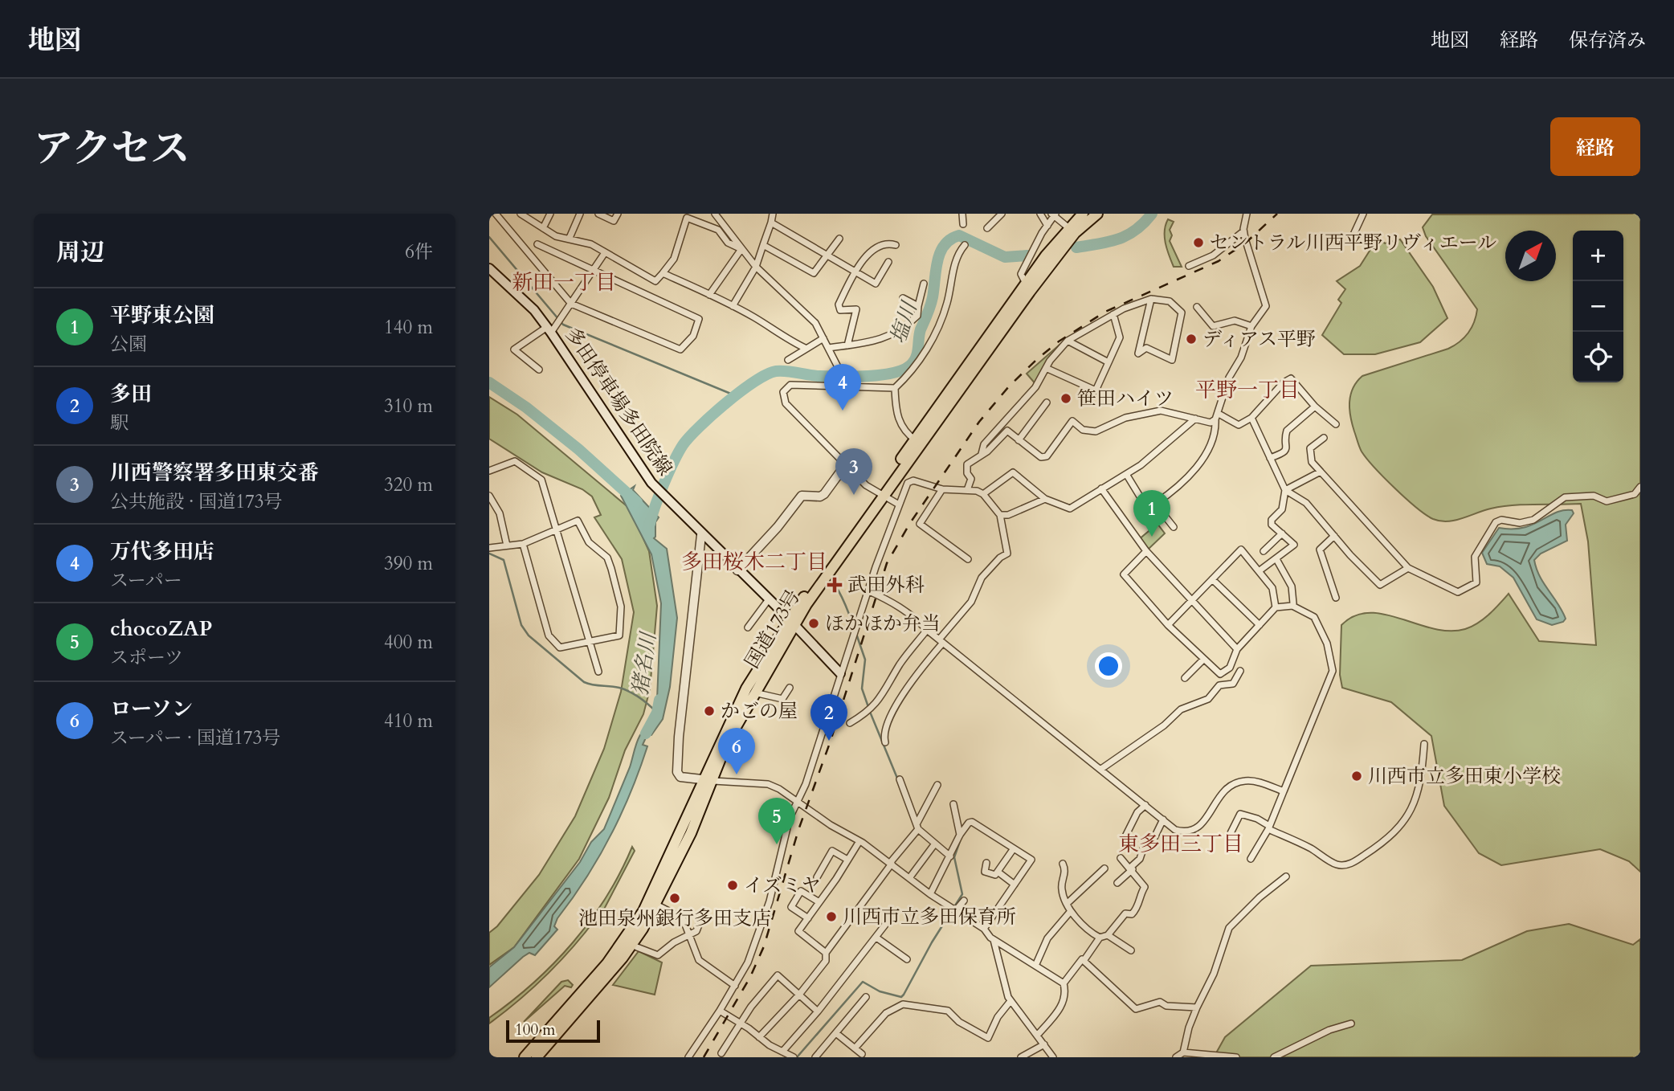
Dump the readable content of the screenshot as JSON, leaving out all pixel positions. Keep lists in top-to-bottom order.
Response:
{
  "streets": {
    "highway": ["国道173号"],
    "main road": ["多田停車場多田院線"]
  },
  "crossings": [
    ["多田停車場多田院線", "国道173号"]
  ],
  "districts": [
    "新田一丁目",
    "平野一丁目",
    "多田桜木二丁目",
    "東多田三丁目"
  ],
  "water": ["塩川", "猪名川"],
  "places": {
    "other": [
      "セントラル川西平野リヴィエール",
      "ディアス平野",
      "笹田ハイツ",
      "ほかほか弁当",
      "かごの屋",
      "川西市立多田東小学校",
      "イズミヤ",
      "池田泉州銀行多田支店",
      "川西市立多田保育所"
    ],
    "health": ["武田外科"]
  },
  "scale_bar": "100 m",
  "north": "top right",
  "page": {
    "header": "地図",
    "nav": ["地図", "経路", "保存済み"],
    "title": "アクセス",
    "buttons": "経路",
    "heading": ["周辺", "6件"],
    "map_buttons": ["+", "−"],
    "list": [
      {
        "mark": "1",
        "name": "平野東公園",
        "note": "公園",
        "value": "140 m"
      },
      {
        "mark": "2",
        "name": "多田",
        "note": "駅",
        "value": "310 m"
      },
      {
        "mark": "3",
        "name": "川西警察署多田東交番",
        "note": "公共施設 · 国道173号",
        "value": "320 m"
      },
      {
        "mark": "4",
        "name": "万代多田店",
        "note": "スーパー",
        "value": "390 m"
      },
      {
        "mark": "5",
        "name": "chocoZAP",
        "note": "スポーツ",
        "value": "400 m"
      },
      {
        "mark": "6",
        "name": "ローソン",
        "note": "スーパー · 国道173号",
        "value": "410 m"
      }
    ],
    "pins": [
      "4",
      "3",
      "1",
      "2",
      "6",
      "5"
    ],
    "scale": "100 m"
  }
}
